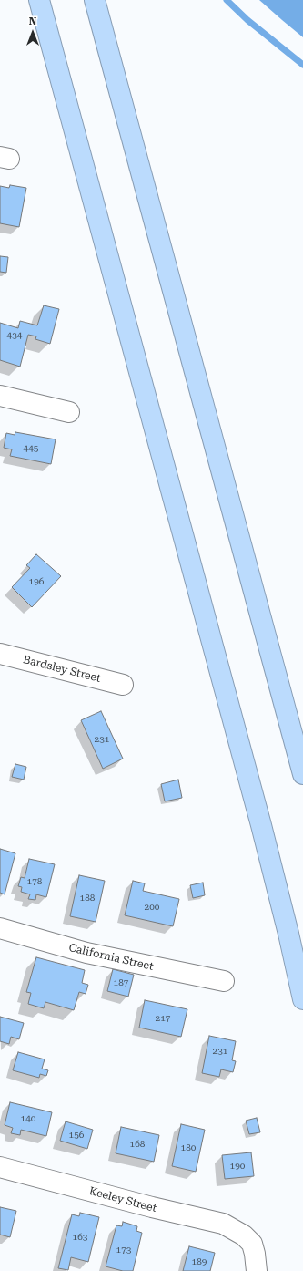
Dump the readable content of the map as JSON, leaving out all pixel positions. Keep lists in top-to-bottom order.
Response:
{
  "streets": {
    "street": ["Bardsley Street", "California Street", "Keeley Street"]
  },
  "house_numbers": [
    "434",
    "445",
    "196",
    "231",
    "178",
    "188",
    "200",
    "187",
    "217",
    "231",
    "140",
    "156",
    "168",
    "180",
    "190",
    "163",
    "173",
    "189"
  ],
  "north": "top"
}
